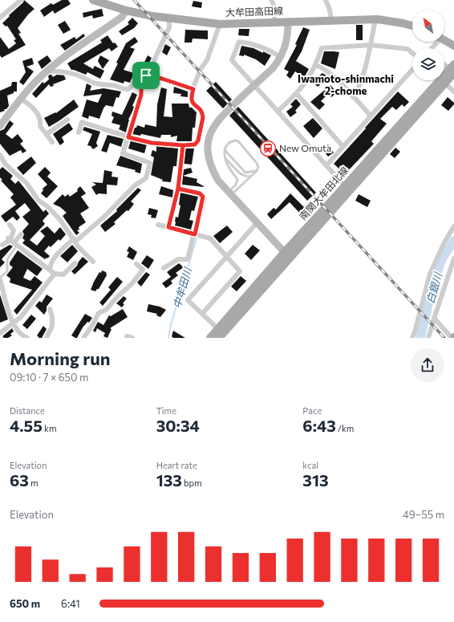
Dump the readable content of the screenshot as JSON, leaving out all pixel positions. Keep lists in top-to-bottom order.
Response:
{
  "streets": {
    "main road": ["大牟田高田線", "南関大牟田北線"]
  },
  "districts": ["Iwamoto-shinmachi 2-chome"],
  "water": ["中牟田川", "白銀川"],
  "places": {
    "station": ["New Omuta"]
  },
  "north": "top left",
  "page": {
    "heading": ["Morning run", "09:10 · 7 × 650 m"],
    "stats": [
      ["Distance", "4.55 km"],
      ["Time", "30:34"],
      ["Pace", "6:43 /km"],
      ["Elevation", "63 m"],
      ["Heart rate", "133 bpm"],
      ["kcal", "313"]
    ],
    "chart": ["Elevation", "49–55 m"],
    "list": [
      {
        "name": "650 m",
        "note": "6:41"
      }
    ]
  }
}
